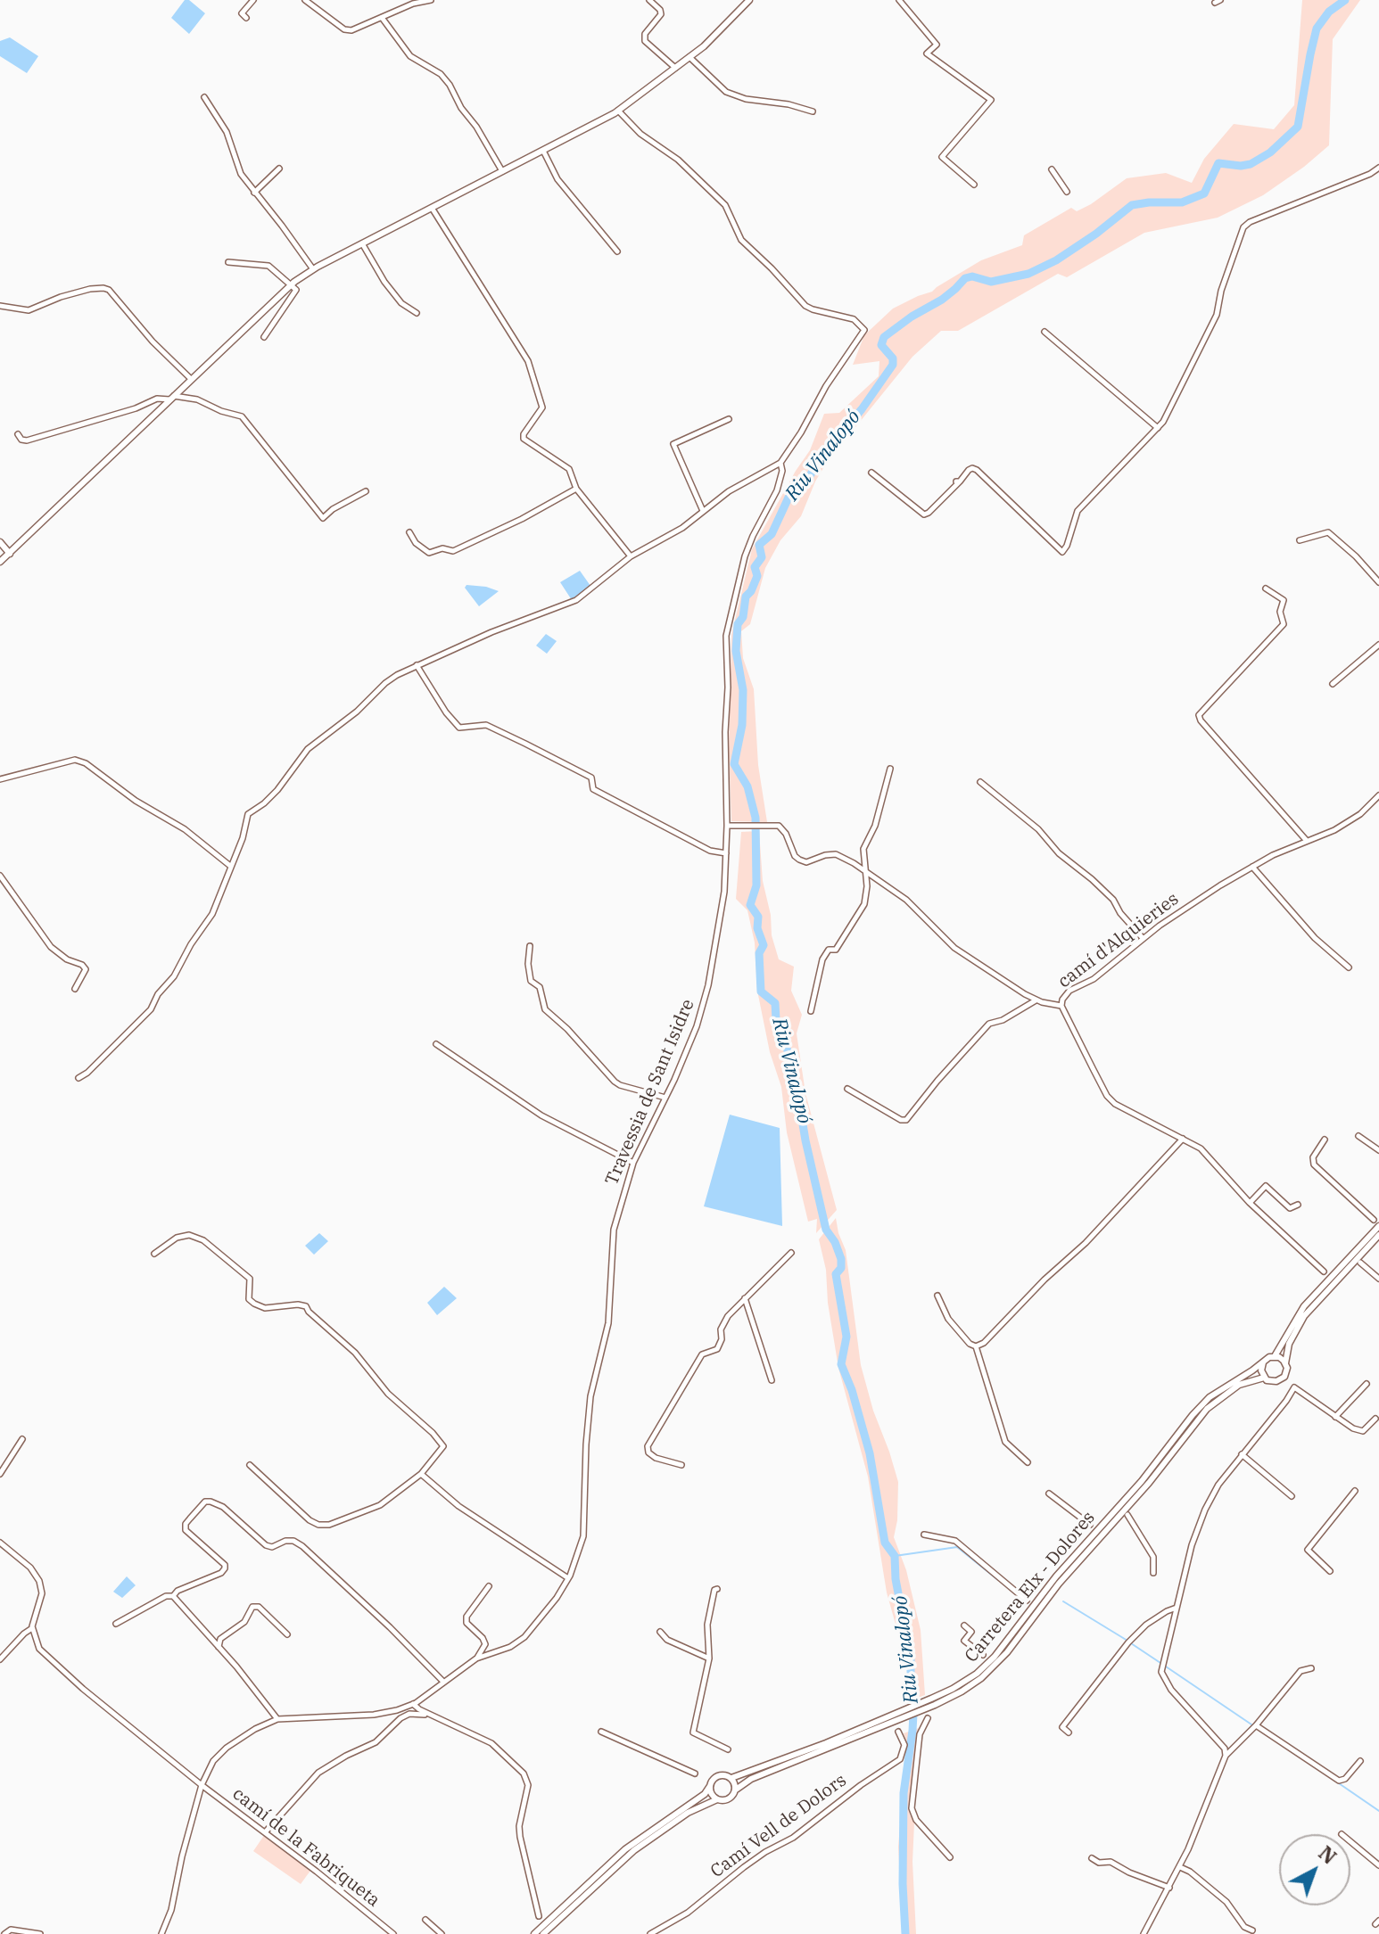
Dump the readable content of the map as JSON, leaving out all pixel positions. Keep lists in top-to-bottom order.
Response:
{
  "streets": {
    "main road": ["Carretera Elx - Dolores"],
    "street": [
      "camí d'Alquieries",
      "Travessia de Sant Isidre",
      "Camí Vell de Dolors",
      "camí de la Fabriqueta"
    ]
  },
  "crossings": [
    ["Travessia de Sant Isidre", "camí de la Fabriqueta"]
  ],
  "water": ["Riu Vinalopó"],
  "north": "top right"
}
